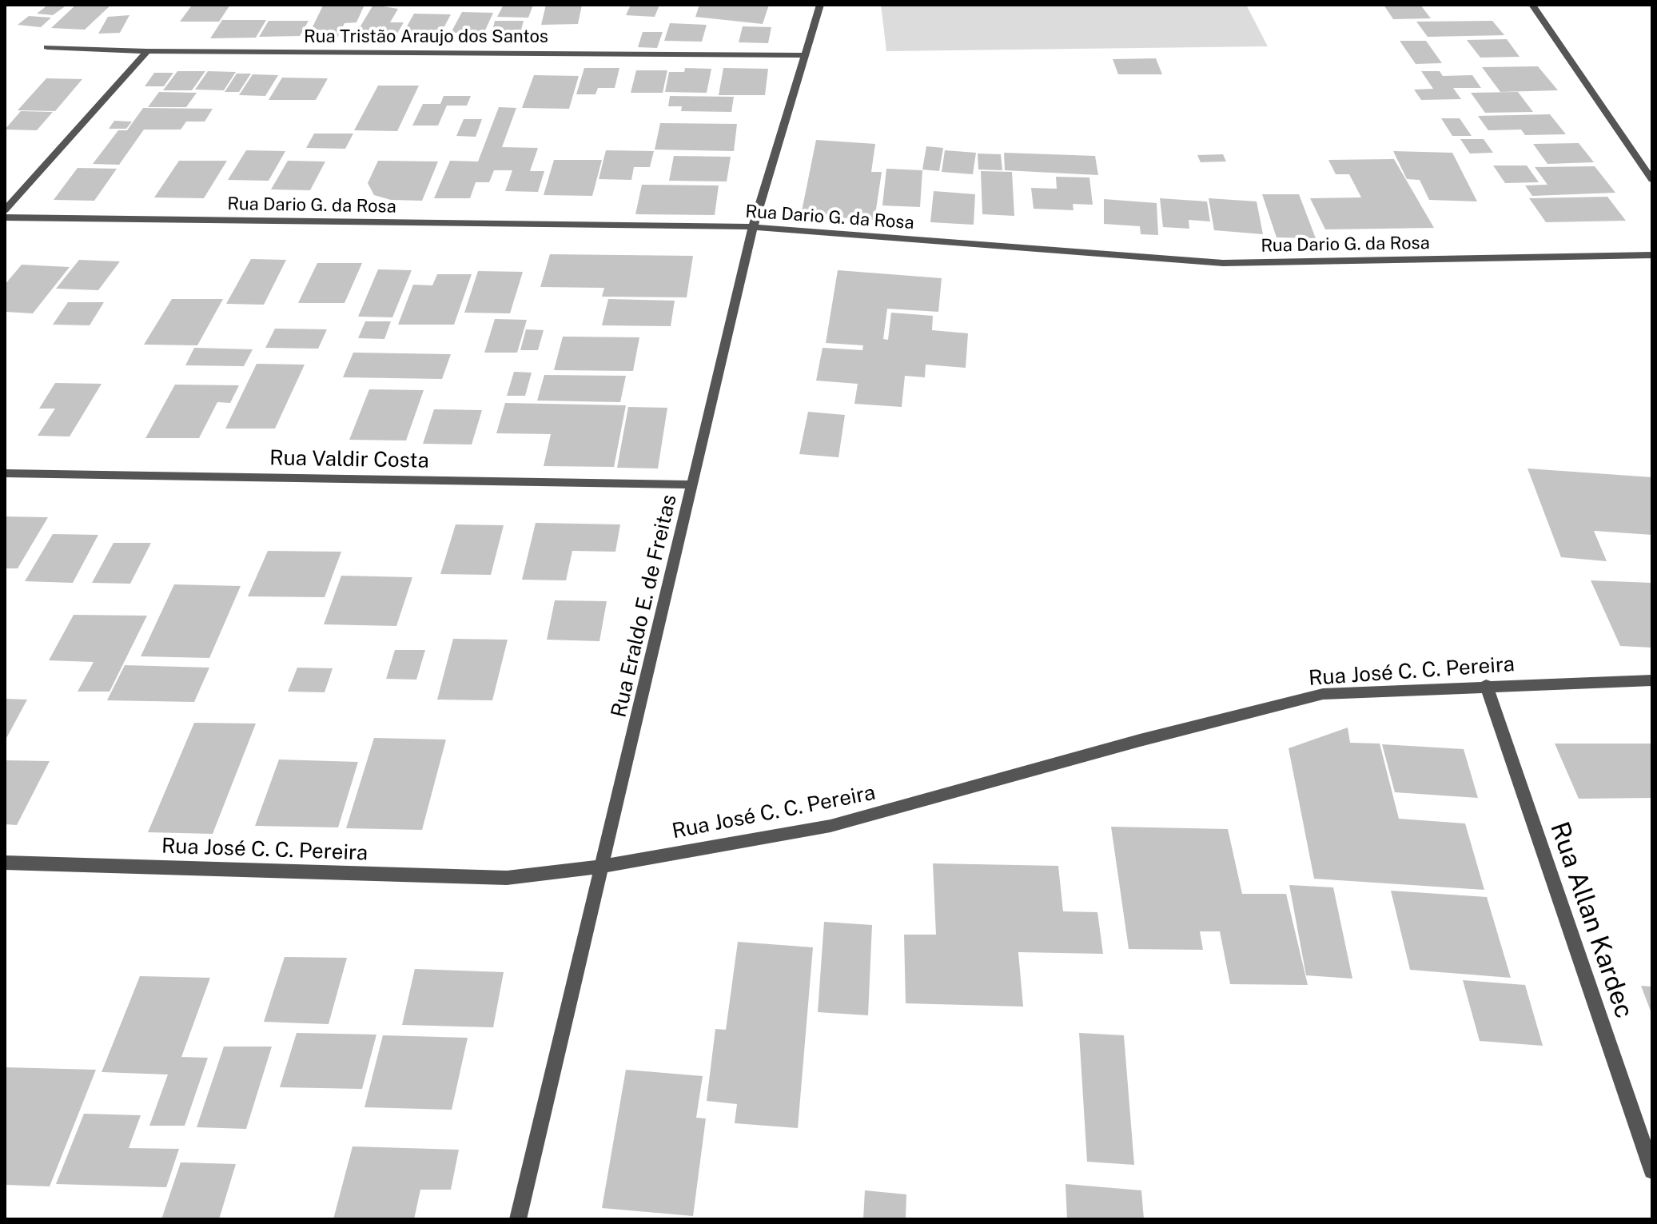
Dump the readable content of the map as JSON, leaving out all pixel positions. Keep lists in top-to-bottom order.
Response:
{
  "streets": {
    "street": [
      "Rua Tristão Araujo dos Santos",
      "Rua Dario G. da Rosa",
      "Rua Valdir Costa",
      "Rua Eraldo E. de Freitas",
      "Rua José C. C. Pereira",
      "Rua Allan Kardec"
    ]
  },
  "crossings": [
    ["Rua Tristão Araujo dos Santos", "Rua Eraldo E. de Freitas"],
    ["Rua Dario G. da Rosa", "Rua Eraldo E. de Freitas"],
    ["Rua Valdir Costa", "Rua Eraldo E. de Freitas"],
    ["Rua Eraldo E. de Freitas", "Rua José C. C. Pereira"],
    ["Rua José C. C. Pereira", "Rua Allan Kardec"]
  ]
}
